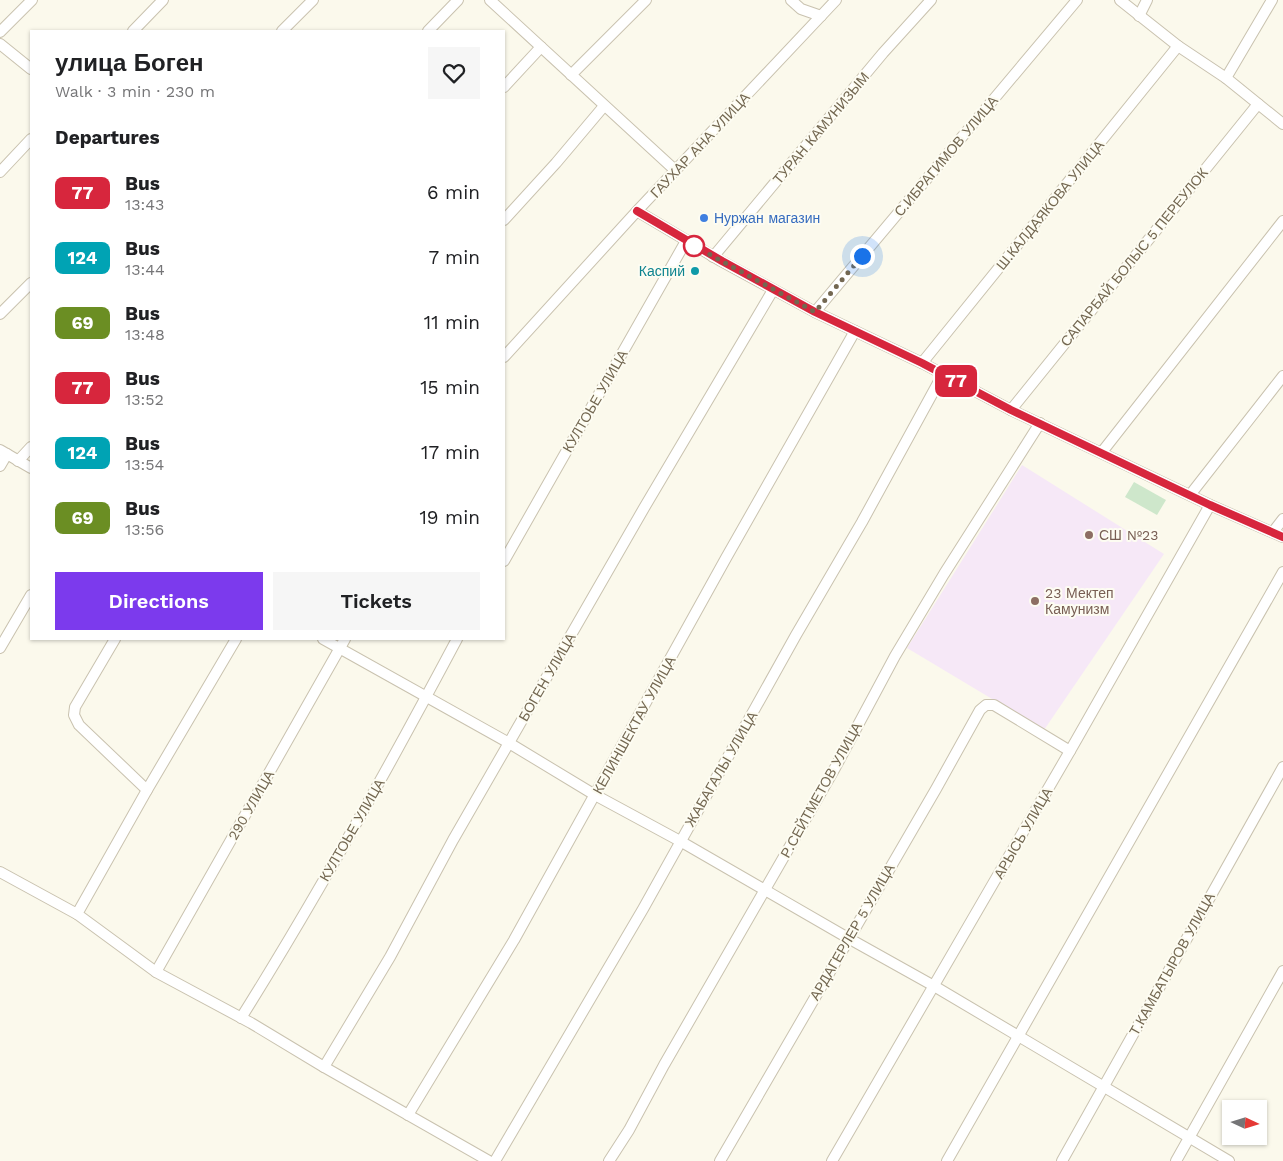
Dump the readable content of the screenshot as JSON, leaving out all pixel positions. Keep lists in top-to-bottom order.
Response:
{
  "streets": {
    "street": [
      "ТУРАН КАМУНИЗЫМ",
      "ГАУХАР АНА УЛИЦА",
      "С.ИБРАГИМОВ УЛИЦА",
      "Ш.КАЛДАЯКОВА УЛИЦА",
      "САПАРБАЙ БОЛЫС 5 ПЕРЕУЛОК",
      "КУЛТОЬЕ УЛИЦА",
      "БОГЕН УЛИЦА",
      "КЕЛИНШЕКТАУ УЛИЦА",
      "ЖАБАГАЛЫ УЛИЦА",
      "Р.СЕЙТМЕТОВ УЛИЦА",
      "290 УЛИЦА",
      "АРЫСЬ УЛИЦА",
      "АРДАГЕРЛЕР 5 УЛИЦА",
      "Т.КАМБАТЫРОВ УЛИЦА"
    ]
  },
  "crossings": [
    ["АРЫСЬ УЛИЦА", "АРДАГЕРЛЕР 5 УЛИЦА"]
  ],
  "places": [
    "Нуржан магазин",
    "Каспий",
    "СШ №23",
    "23 Мектеп Камунизм"
  ],
  "lines": ["bus line 77"],
  "north": "right",
  "page": {
    "on_map": "77",
    "heading": [
      ["улица Боген", "Walk · 3 min · 230 m"],
      "Departures"
    ],
    "list": [
      {
        "mark": "77",
        "name": "Bus",
        "note": "13:43",
        "value": "6 min"
      },
      {
        "mark": "124",
        "name": "Bus",
        "note": "13:44",
        "value": "7 min"
      },
      {
        "mark": "69",
        "name": "Bus",
        "note": "13:48",
        "value": "11 min"
      },
      {
        "mark": "77",
        "name": "Bus",
        "note": "13:52",
        "value": "15 min"
      },
      {
        "mark": "124",
        "name": "Bus",
        "note": "13:54",
        "value": "17 min"
      },
      {
        "mark": "69",
        "name": "Bus",
        "note": "13:56",
        "value": "19 min"
      }
    ],
    "buttons": ["Directions", "Tickets"]
  }
}
